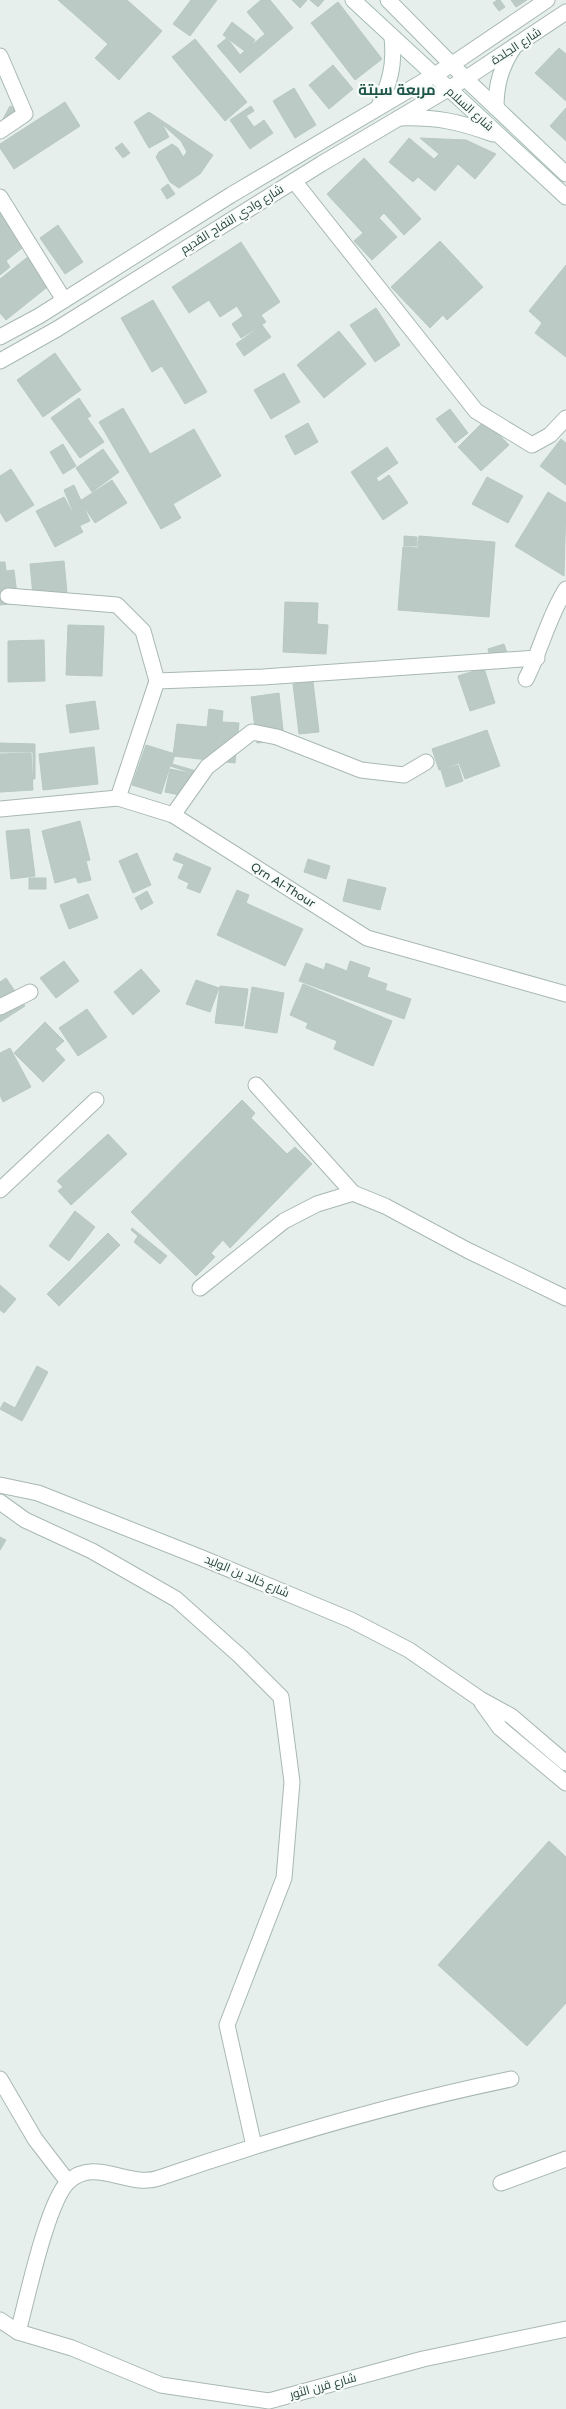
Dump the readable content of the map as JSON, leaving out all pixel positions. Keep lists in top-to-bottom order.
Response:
{
  "streets": {
    "street": [
      "شارع الجلدة",
      "شارع السلام",
      "شارع وادي التفاح القديم",
      "Qrn Al-Thour",
      "شارع خالد بن الوليد",
      "شارع قرن الثور"
    ]
  },
  "crossings": [
    ["شارع الجلدة", "شارع السلام"],
    ["شارع الجلدة", "شارع وادي التفاح القديم"],
    ["شارع السلام", "شارع وادي التفاح القديم"]
  ],
  "districts": ["مربعة سبتة"]
}
